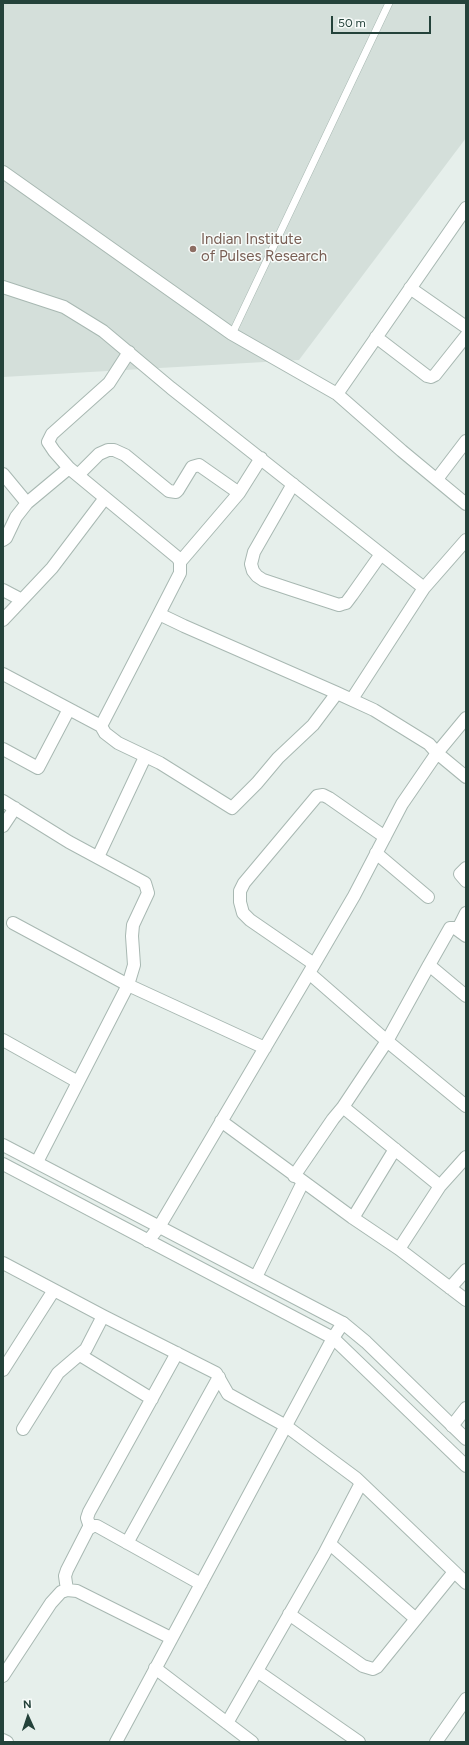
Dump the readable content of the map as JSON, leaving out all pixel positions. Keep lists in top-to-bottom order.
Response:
{
  "places": ["Indian Institute of Pulses Research"],
  "scale_bar": "50 m",
  "north": "top"
}
